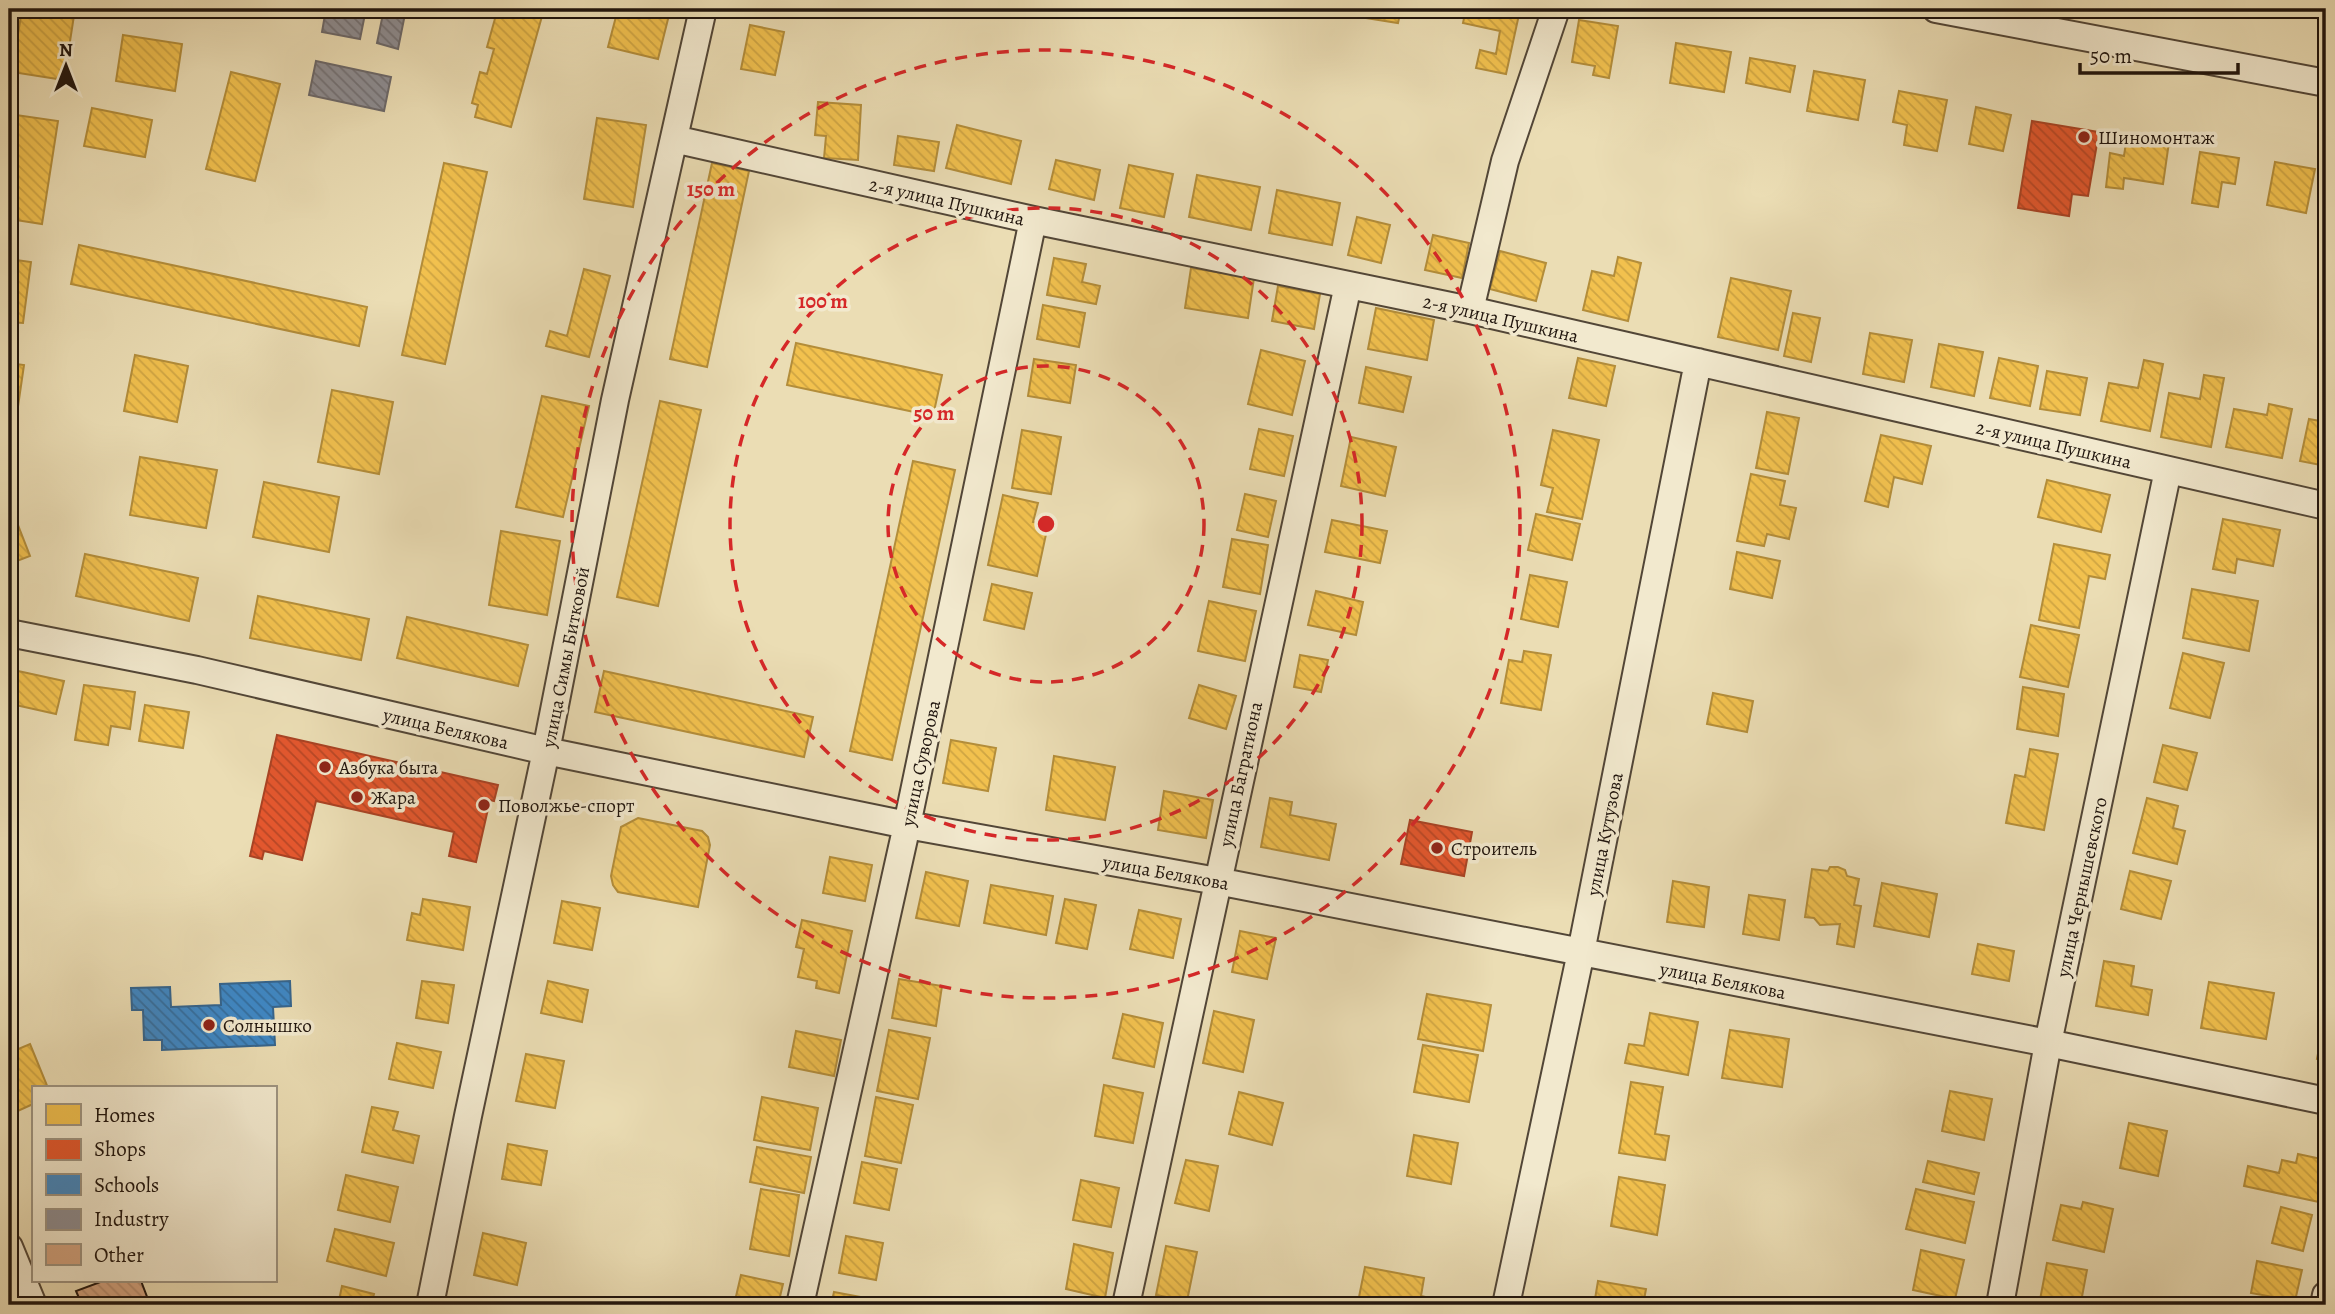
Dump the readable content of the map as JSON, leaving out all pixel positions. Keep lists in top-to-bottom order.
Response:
{
  "streets": {
    "street": [
      "2-я улица Пушкина",
      "улица Симы Битковой",
      "улица Белякова",
      "улица Суворова",
      "улица Багратиона",
      "улица Кутузова",
      "улица Чернышевского"
    ]
  },
  "crossings": [
    ["2-я улица Пушкина", "улица Симы Битковой"],
    ["2-я улица Пушкина", "улица Суворова"],
    ["2-я улица Пушкина", "улица Багратиона"],
    ["2-я улица Пушкина", "улица Кутузова"],
    ["2-я улица Пушкина", "улица Чернышевского"],
    ["улица Симы Битковой", "улица Белякова"],
    ["улица Белякова", "улица Суворова"],
    ["улица Белякова", "улица Багратиона"],
    ["улица Белякова", "улица Кутузова"],
    ["улица Белякова", "улица Чернышевского"]
  ],
  "places": [
    "Шиномонтаж",
    "Азбука быта",
    "Жара",
    "Поволжье-спорт",
    "Строитель",
    "Солнышко"
  ],
  "legend": [
    "Homes",
    "Shops",
    "Schools",
    "Industry",
    "Other"
  ],
  "scale_bar": "50 m",
  "north": "top",
  "rings": ["150 m", "100 m", "50 m"]
}
